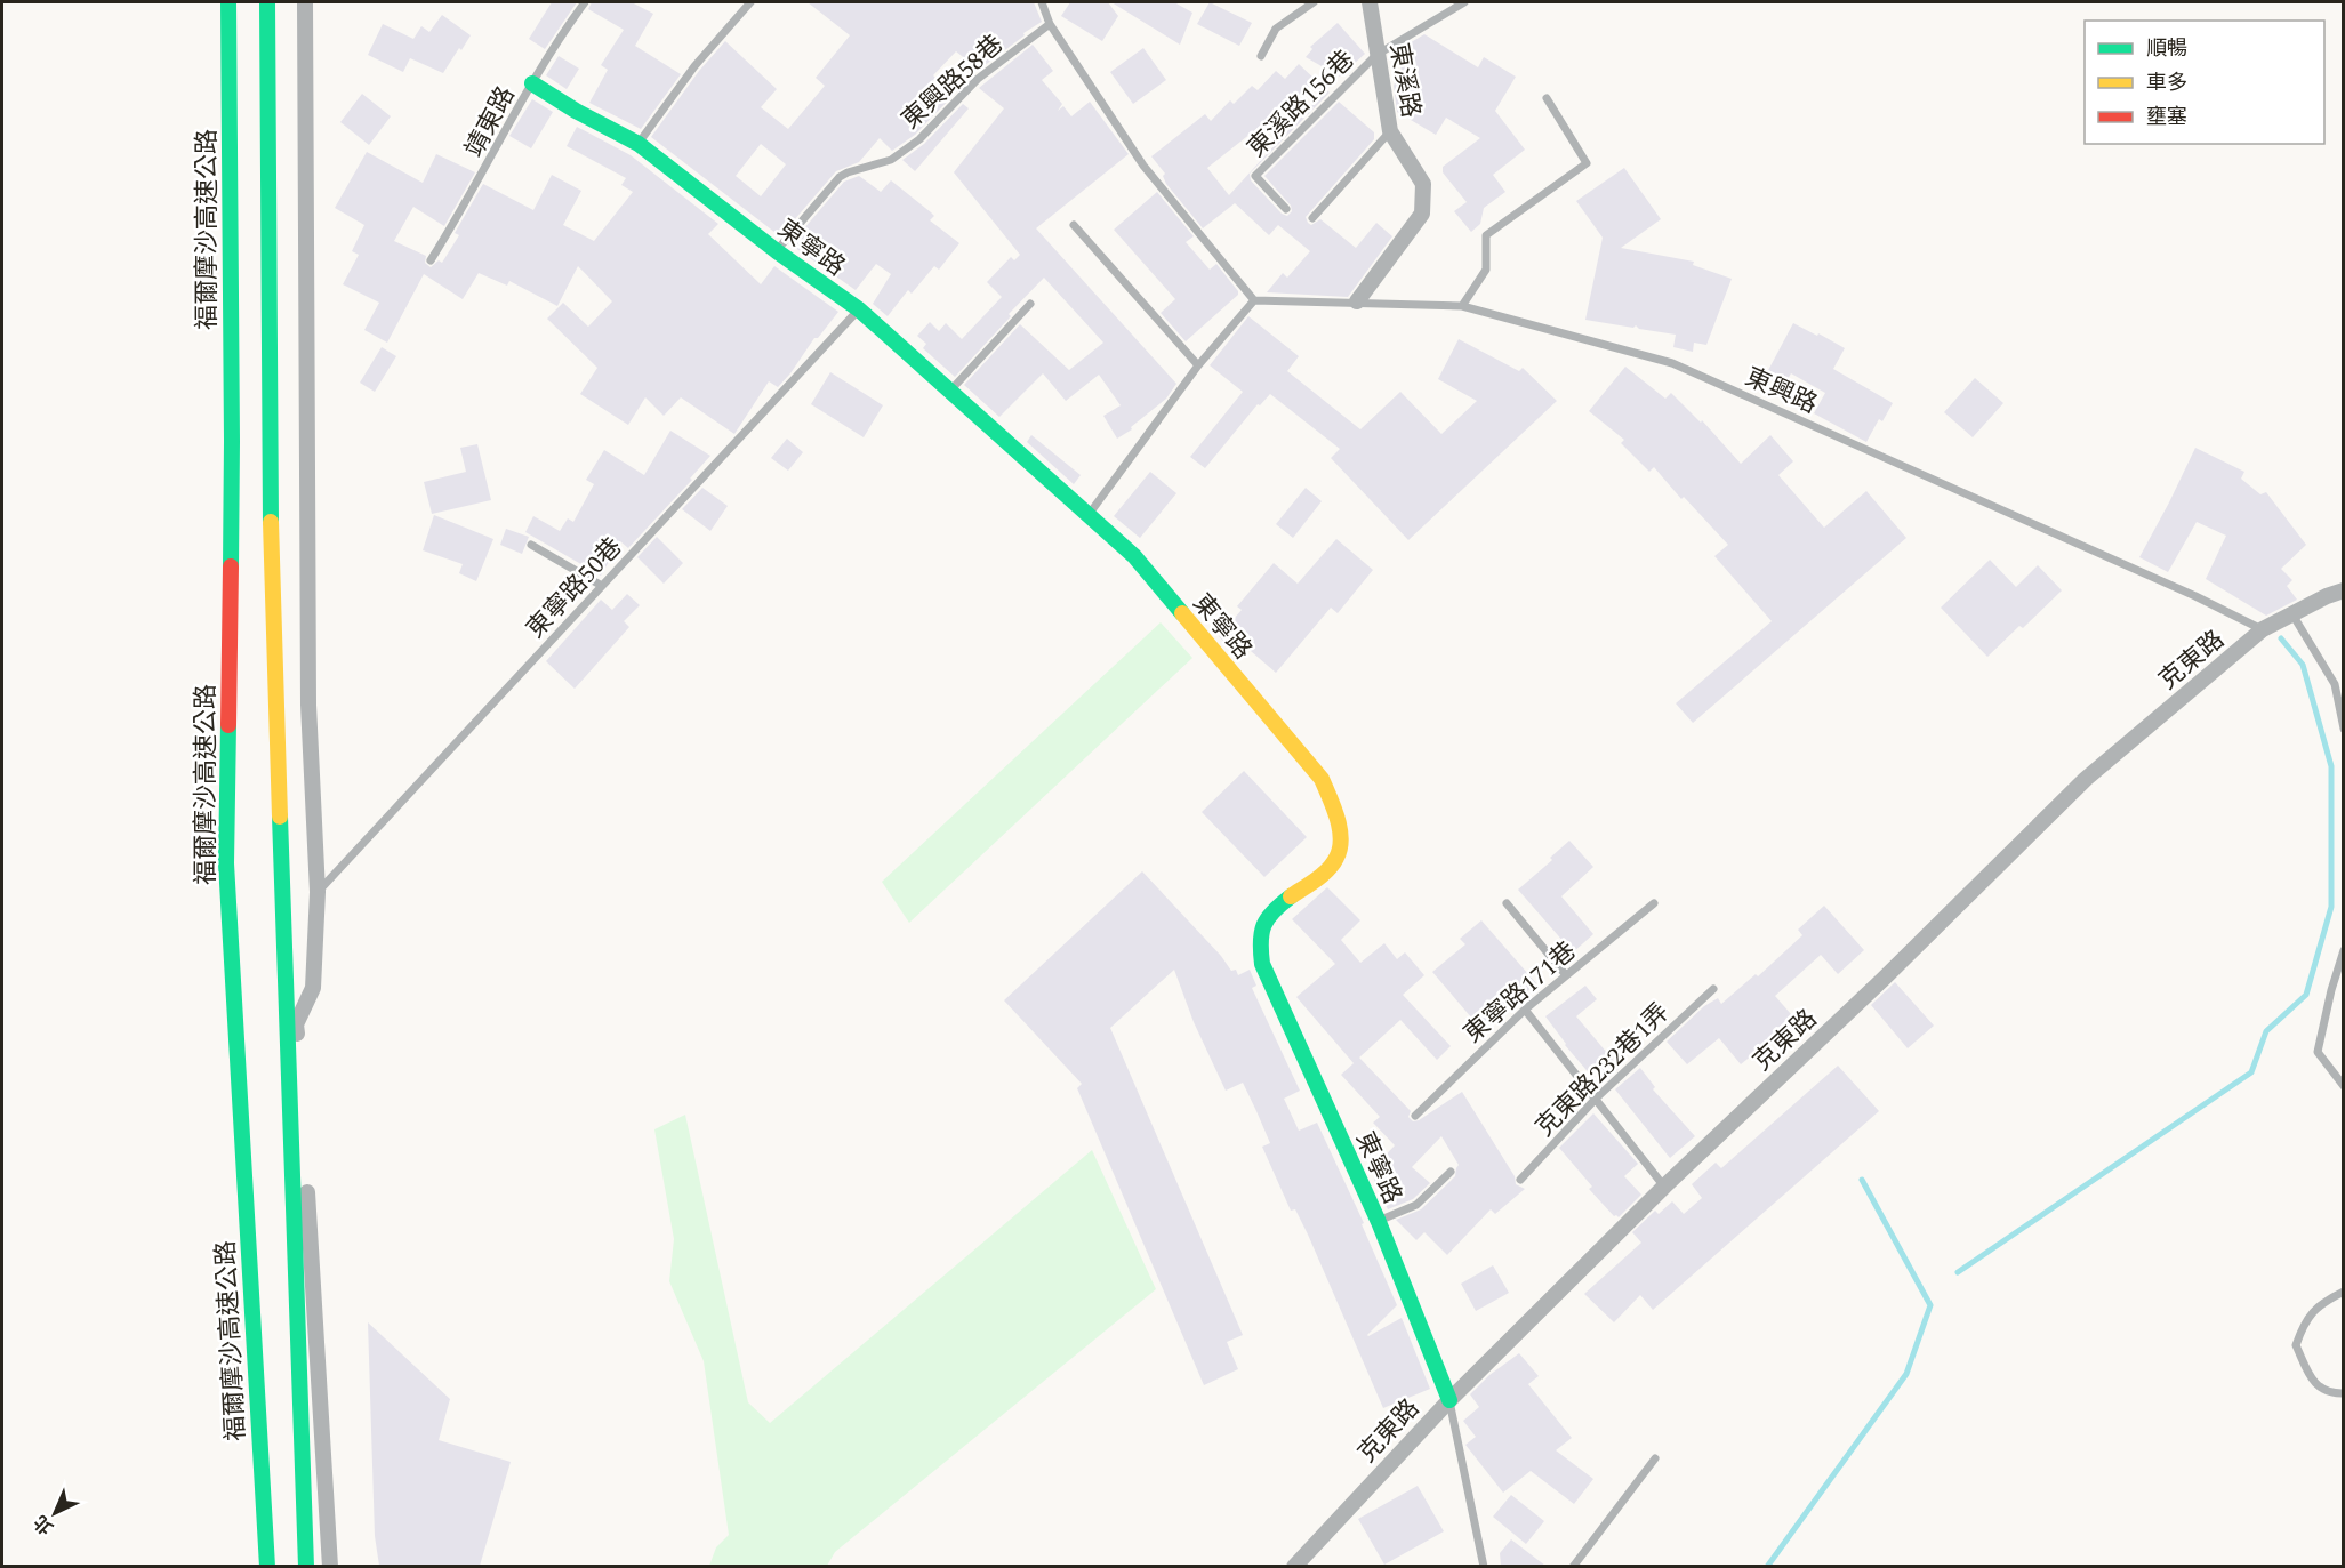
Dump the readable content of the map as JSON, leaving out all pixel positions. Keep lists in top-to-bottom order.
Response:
{
  "streets": {
    "main road": ["福爾摩沙高速公路", "東寧路"],
    "street": ["東溪路", "克東路"],
    "lane": [
      "東興路58巷",
      "東溪路156巷",
      "靖東路",
      "東興路",
      "東寧路50巷",
      "東寧路171巷",
      "克東路232巷1弄"
    ]
  },
  "crossings": [
    ["東溪路", "東溪路156巷"],
    ["東溪路", "東興路"],
    ["東興路58巷", "東寧路"],
    ["靖東路", "東寧路"],
    ["東寧路", "東寧路50巷"],
    ["東寧路", "克東路"],
    ["東興路", "克東路"]
  ],
  "legend": ["順暢", "車多", "壅塞"],
  "north": "bottom left"
}
